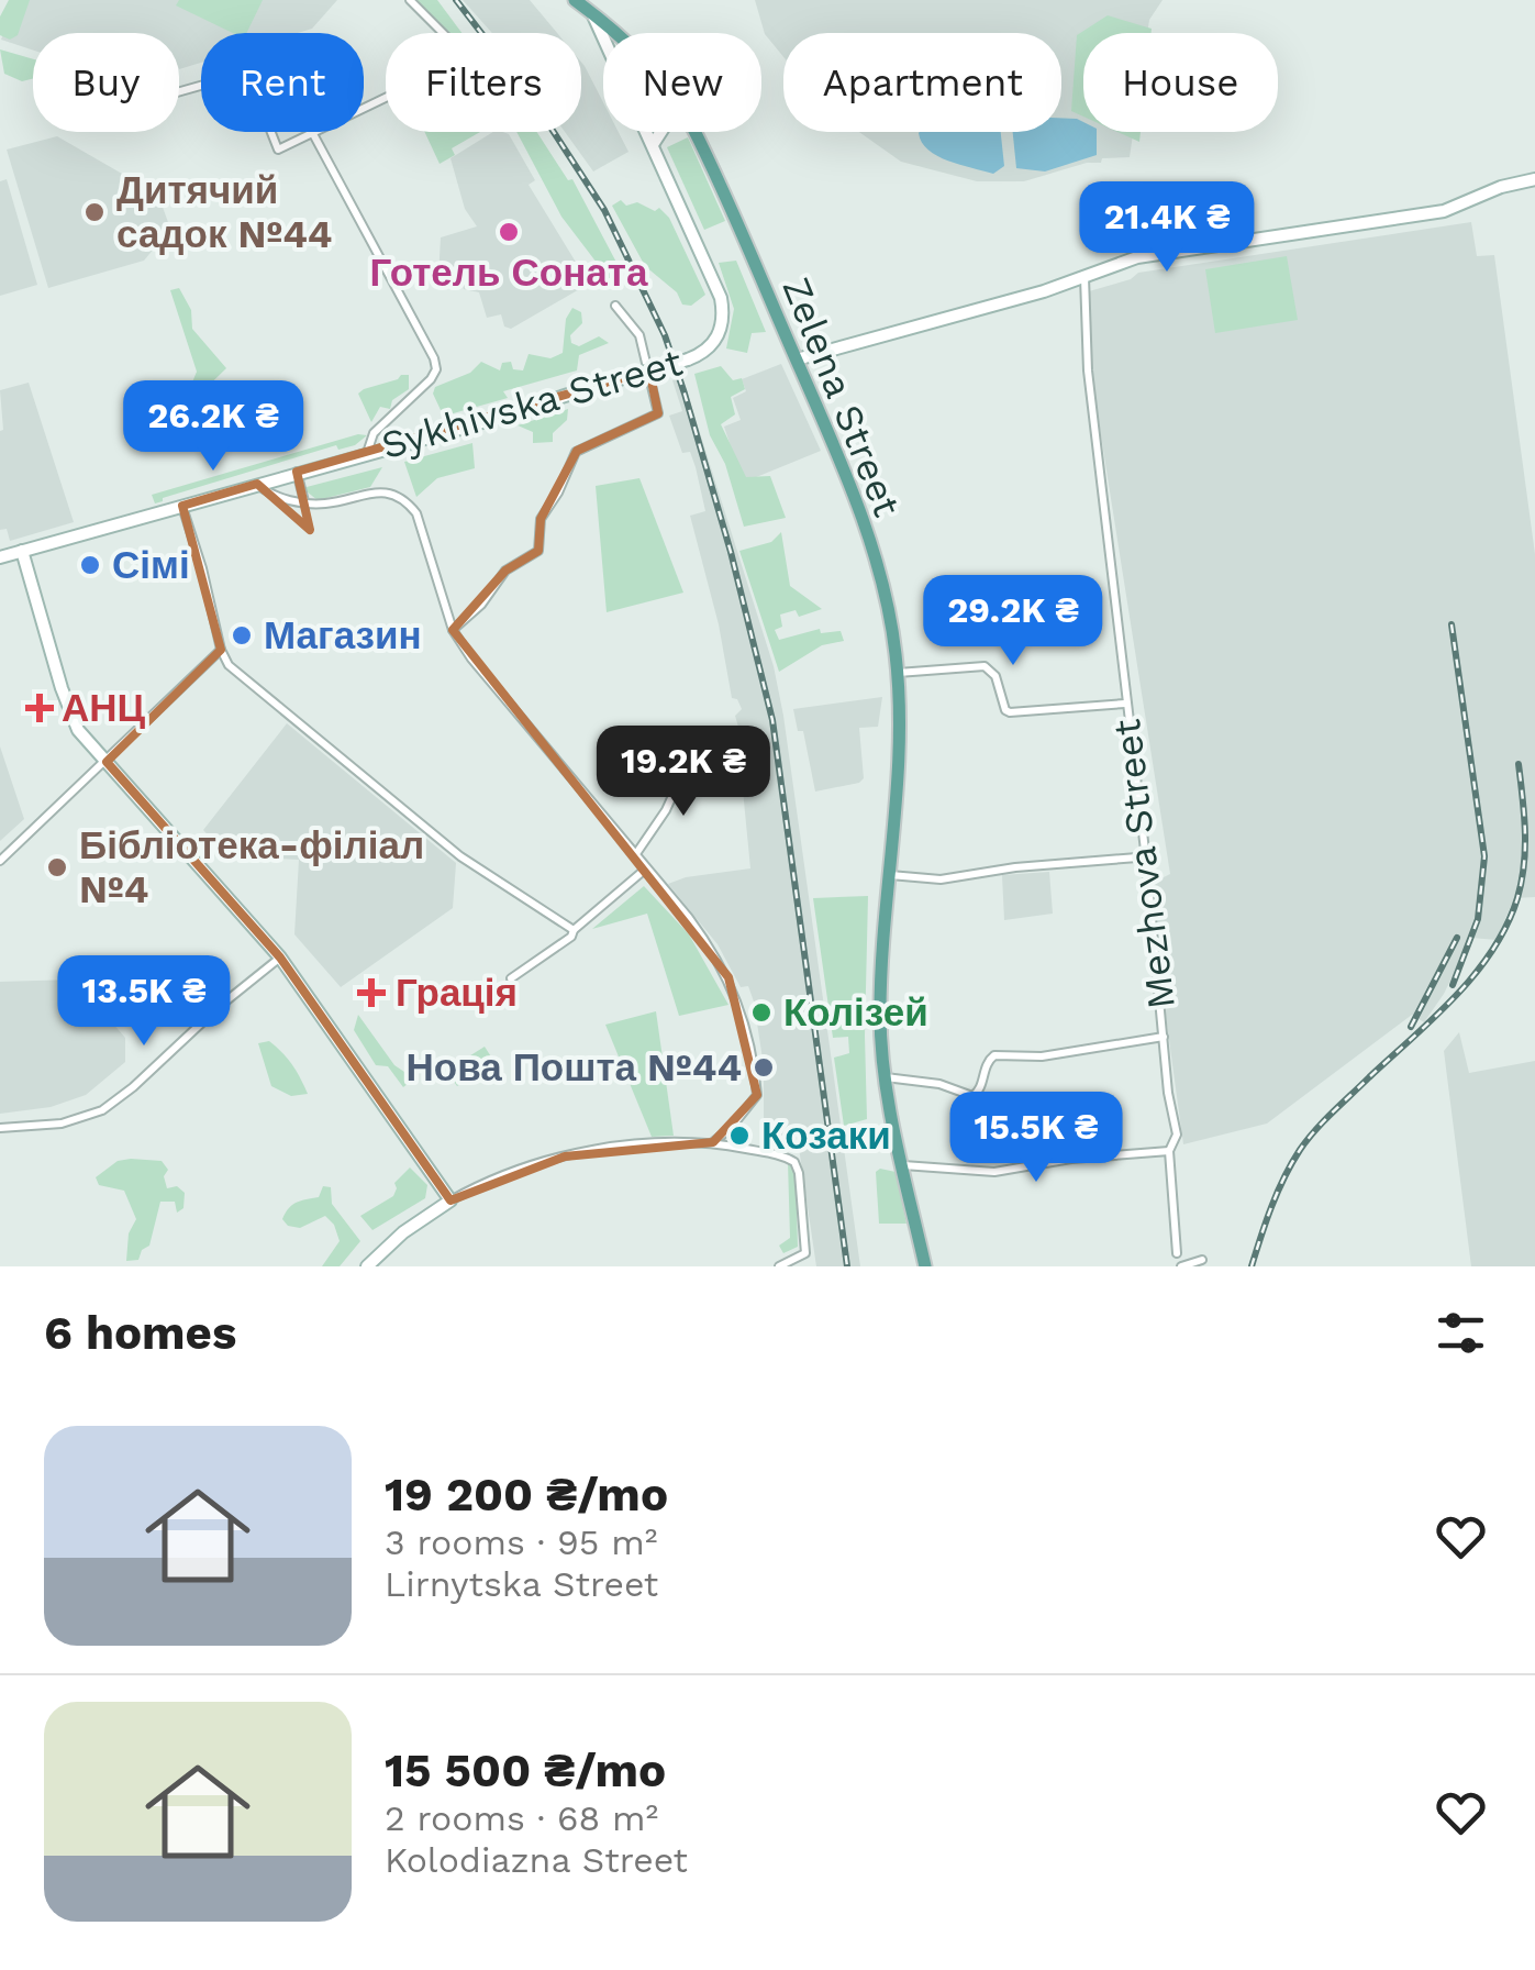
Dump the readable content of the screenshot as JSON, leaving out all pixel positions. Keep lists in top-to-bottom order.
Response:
{
  "streets": {
    "main road": ["Zelena Street"],
    "street": ["Sykhivska Street", "Mezhova Street"]
  },
  "crossings": [
    ["Zelena Street", "Sykhivska Street"]
  ],
  "places": {
    "other": [
      "Дитячий садок №44",
      "Готель Соната",
      "Сімі",
      "Магазин",
      "Бібліотека-філіал №4",
      "Колізей",
      "Нова Пошта №44",
      "Козаки"
    ],
    "health": ["АНЦ", "Грація"]
  },
  "page": {
    "chip": [
      "Buy",
      "Rent",
      "Filters",
      "New",
      "Apartment",
      "House"
    ],
    "price": [
      "21.4K ₴",
      "26.2K ₴",
      "29.2K ₴",
      "19.2K ₴",
      "13.5K ₴",
      "15.5K ₴"
    ],
    "heading": "6 homes",
    "list": [
      {
        "name": "19 200 ₴/mo",
        "note": "3 rooms · 95 m² · Lirnytska Street"
      },
      {
        "name": "15 500 ₴/mo",
        "note": "2 rooms · 68 m² · Kolodiazna Street"
      }
    ]
  }
}
